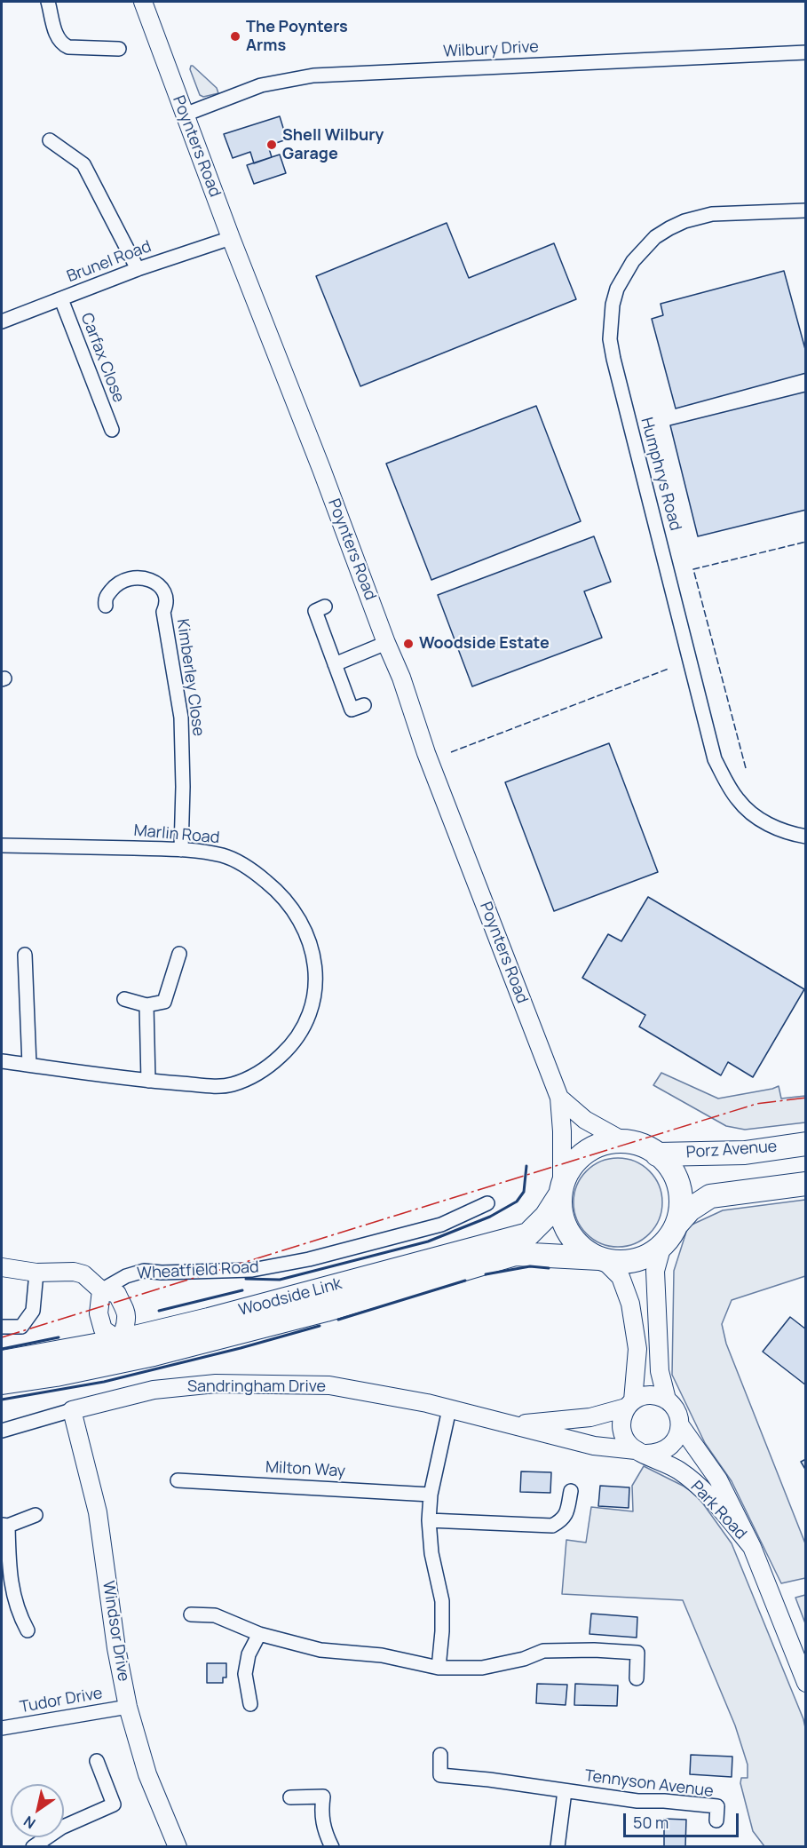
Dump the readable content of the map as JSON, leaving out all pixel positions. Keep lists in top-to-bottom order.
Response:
{
  "streets": {
    "main road": ["Porz Avenue", "Woodside Link"],
    "street": [
      "Wilbury Drive",
      "Poynters Road",
      "Brunel Road",
      "Carfax Close",
      "Humphrys Road",
      "Kimberley Close",
      "Marlin Road",
      "Wheatfield Road",
      "Sandringham Drive",
      "Milton Way",
      "Park Road",
      "Windsor Drive",
      "Tudor Drive",
      "Tennyson Avenue"
    ]
  },
  "crossings": [
    ["Wilbury Drive", "Poynters Road"],
    ["Poynters Road", "Brunel Road"],
    ["Poynters Road", "Porz Avenue"],
    ["Poynters Road", "Woodside Link"],
    ["Brunel Road", "Carfax Close"],
    ["Kimberley Close", "Marlin Road"],
    ["Porz Avenue", "Woodside Link"],
    ["Sandringham Drive", "Park Road"],
    ["Sandringham Drive", "Windsor Drive"],
    ["Windsor Drive", "Tudor Drive"]
  ],
  "places": ["The Poynters Arms", "Shell Wilbury Garage", "Woodside Estate"],
  "scale_bar": "50 m",
  "north": "bottom left"
}
